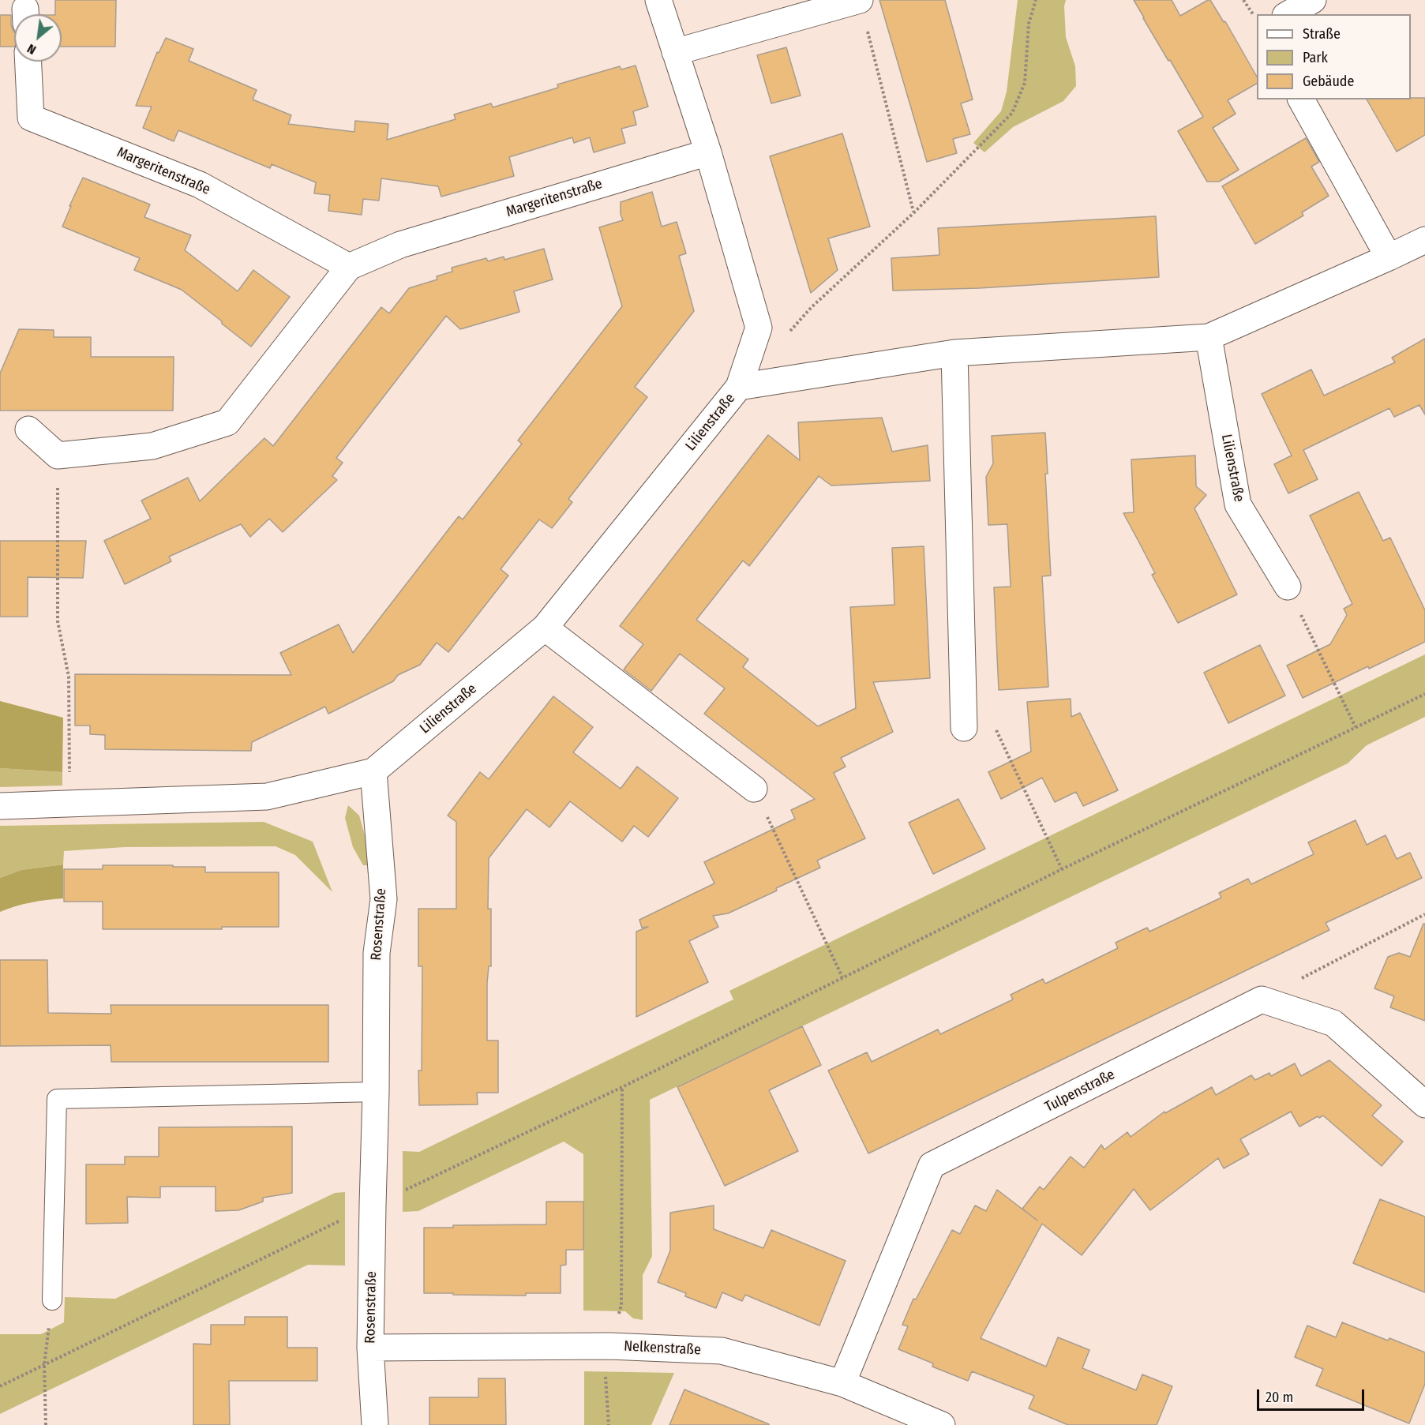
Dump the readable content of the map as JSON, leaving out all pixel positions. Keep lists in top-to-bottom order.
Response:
{
  "streets": {
    "street": [
      "Margeritenstraße",
      "Lilienstraße",
      "Rosenstraße",
      "Tulpenstraße",
      "Nelkenstraße"
    ]
  },
  "crossings": [
    ["Lilienstraße", "Rosenstraße"],
    ["Rosenstraße", "Nelkenstraße"],
    ["Tulpenstraße", "Nelkenstraße"]
  ],
  "legend": ["Straße", "Park", "Gebäude"],
  "scale_bar": "20 m",
  "north": "bottom left"
}
